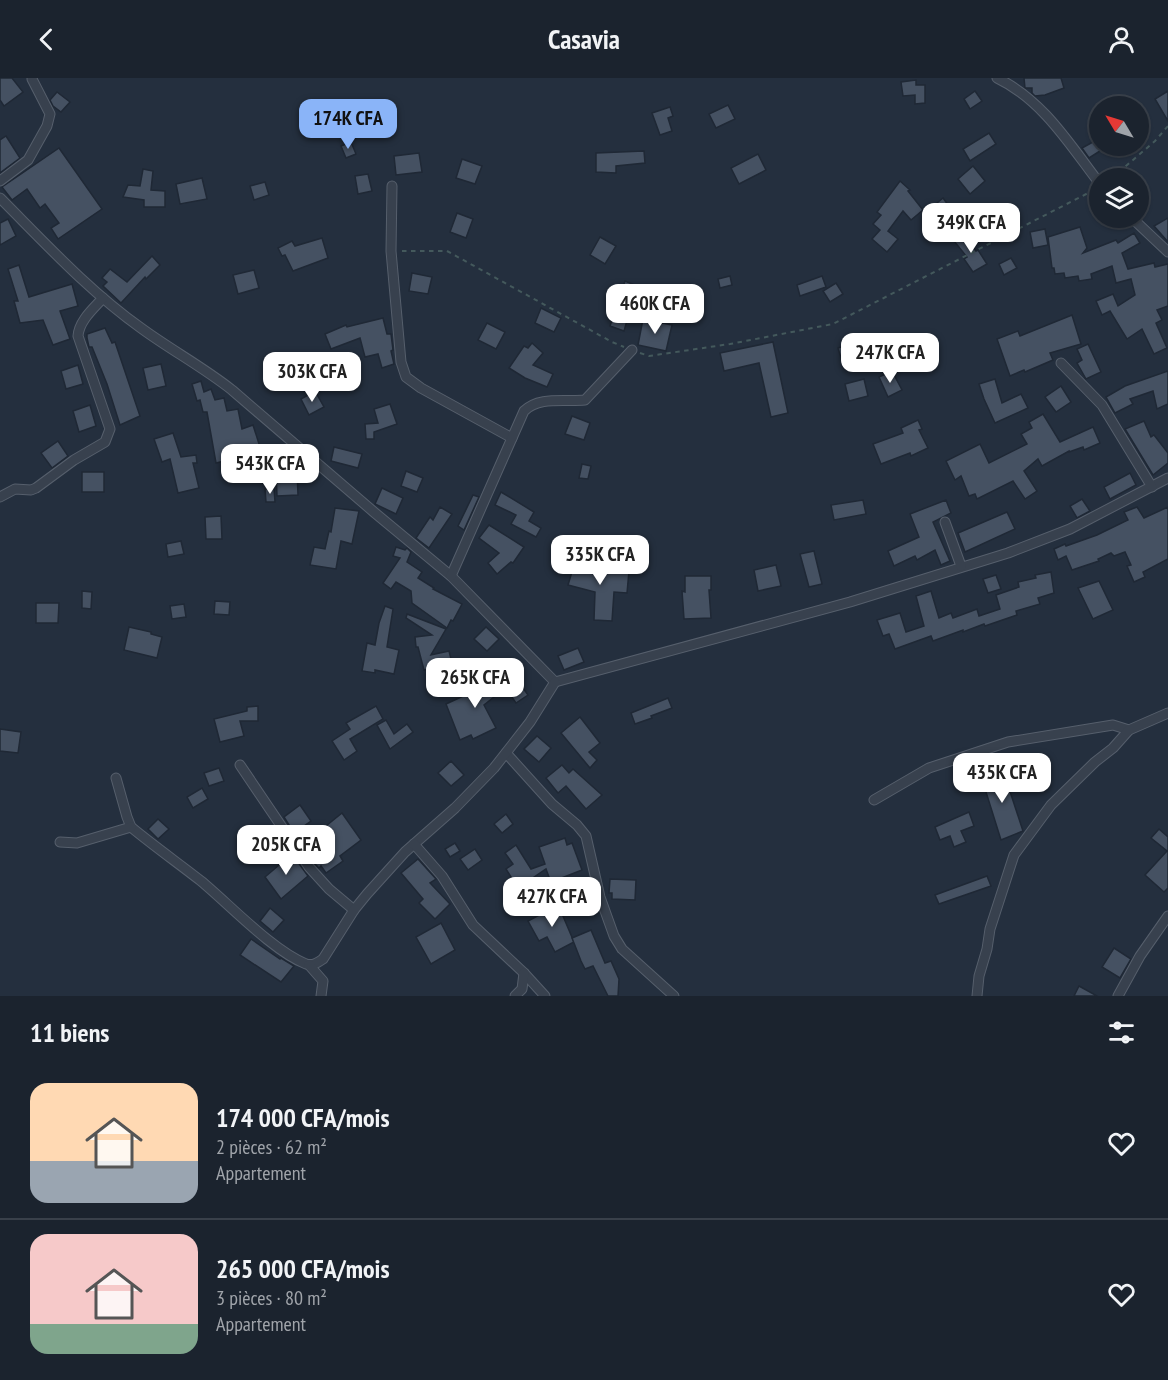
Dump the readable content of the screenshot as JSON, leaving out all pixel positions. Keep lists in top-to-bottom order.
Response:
{
  "north": "top left",
  "page": {
    "header": "Casavia",
    "price": [
      "174K CFA",
      "349K CFA",
      "460K CFA",
      "247K CFA",
      "303K CFA",
      "543K CFA",
      "335K CFA",
      "265K CFA",
      "435K CFA",
      "205K CFA",
      "427K CFA"
    ],
    "heading": "11 biens",
    "list": [
      {
        "name": "174 000 CFA/mois",
        "note": "2 pièces · 62 m² · Appartement"
      },
      {
        "name": "265 000 CFA/mois",
        "note": "3 pièces · 80 m² · Appartement"
      }
    ]
  }
}
